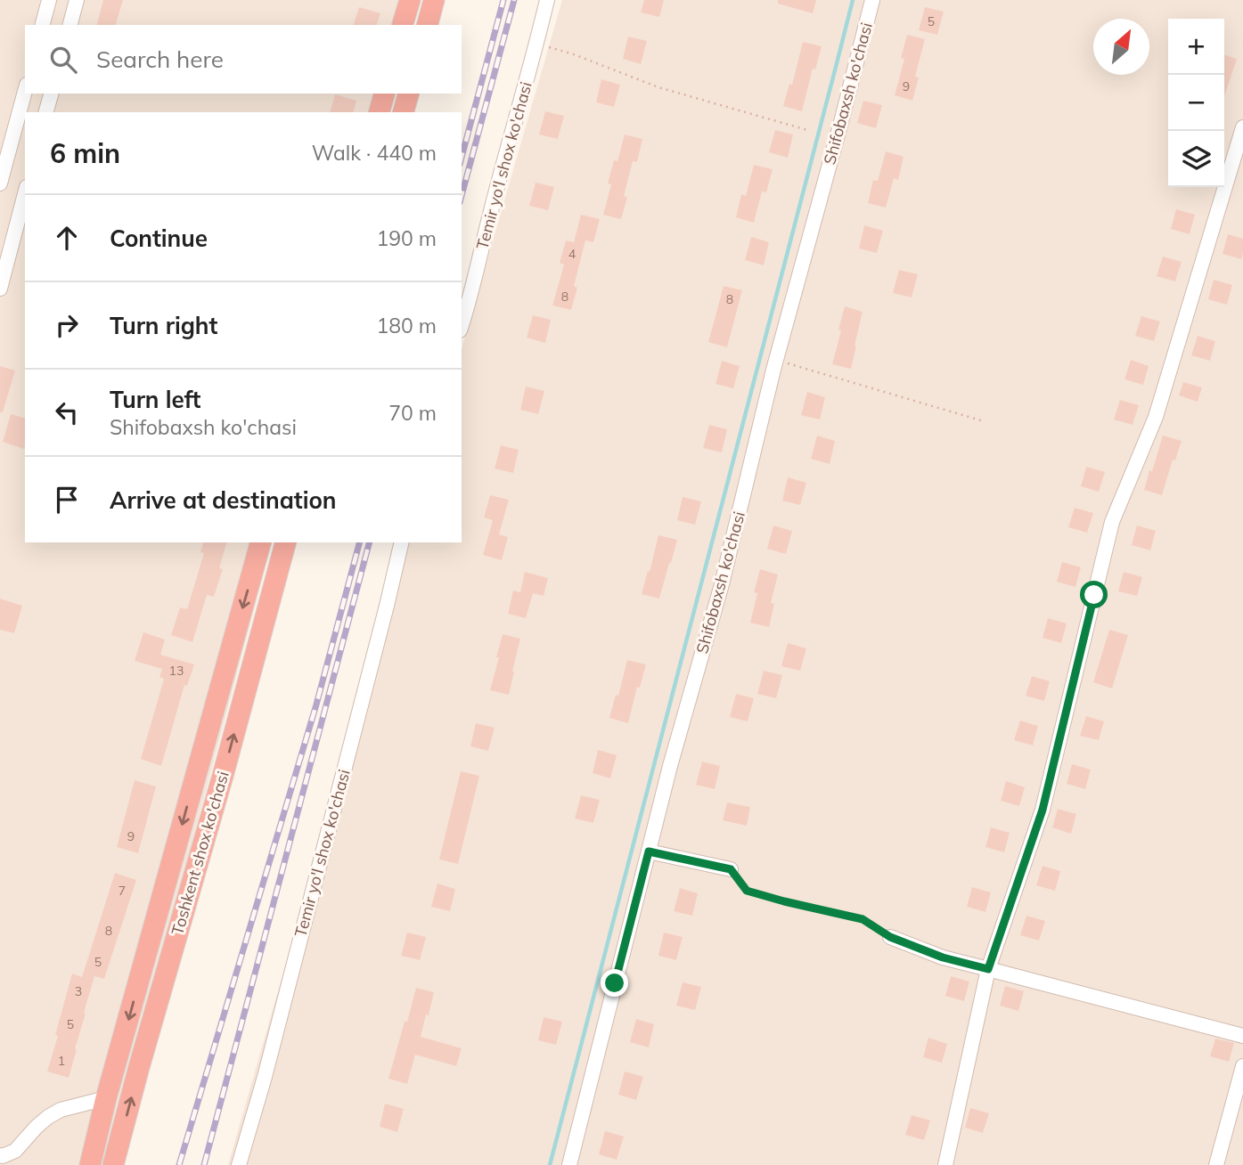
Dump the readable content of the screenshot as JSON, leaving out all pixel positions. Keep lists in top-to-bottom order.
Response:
{
  "streets": {
    "highway": ["Toshkent shox ko'chasi"],
    "street": ["Shifobaxsh ko'chasi", "Temir yo'l shox ko'chasi"]
  },
  "house_numbers": [
    "5",
    "9",
    "4",
    "8",
    "8",
    "13",
    "9",
    "7",
    "8",
    "5",
    "3",
    "5",
    "1"
  ],
  "north": "top right",
  "page": {
    "map_buttons": ["+", "−"],
    "search": "Search here",
    "heading": ["6 min", "Walk · 440 m"],
    "list": [
      ["Continue", "190 m"],
      ["Turn right", "180 m"],
      ["Turn left", "Shifobaxsh ko'chasi", "70 m"],
      "Arrive at destination"
    ]
  }
}
